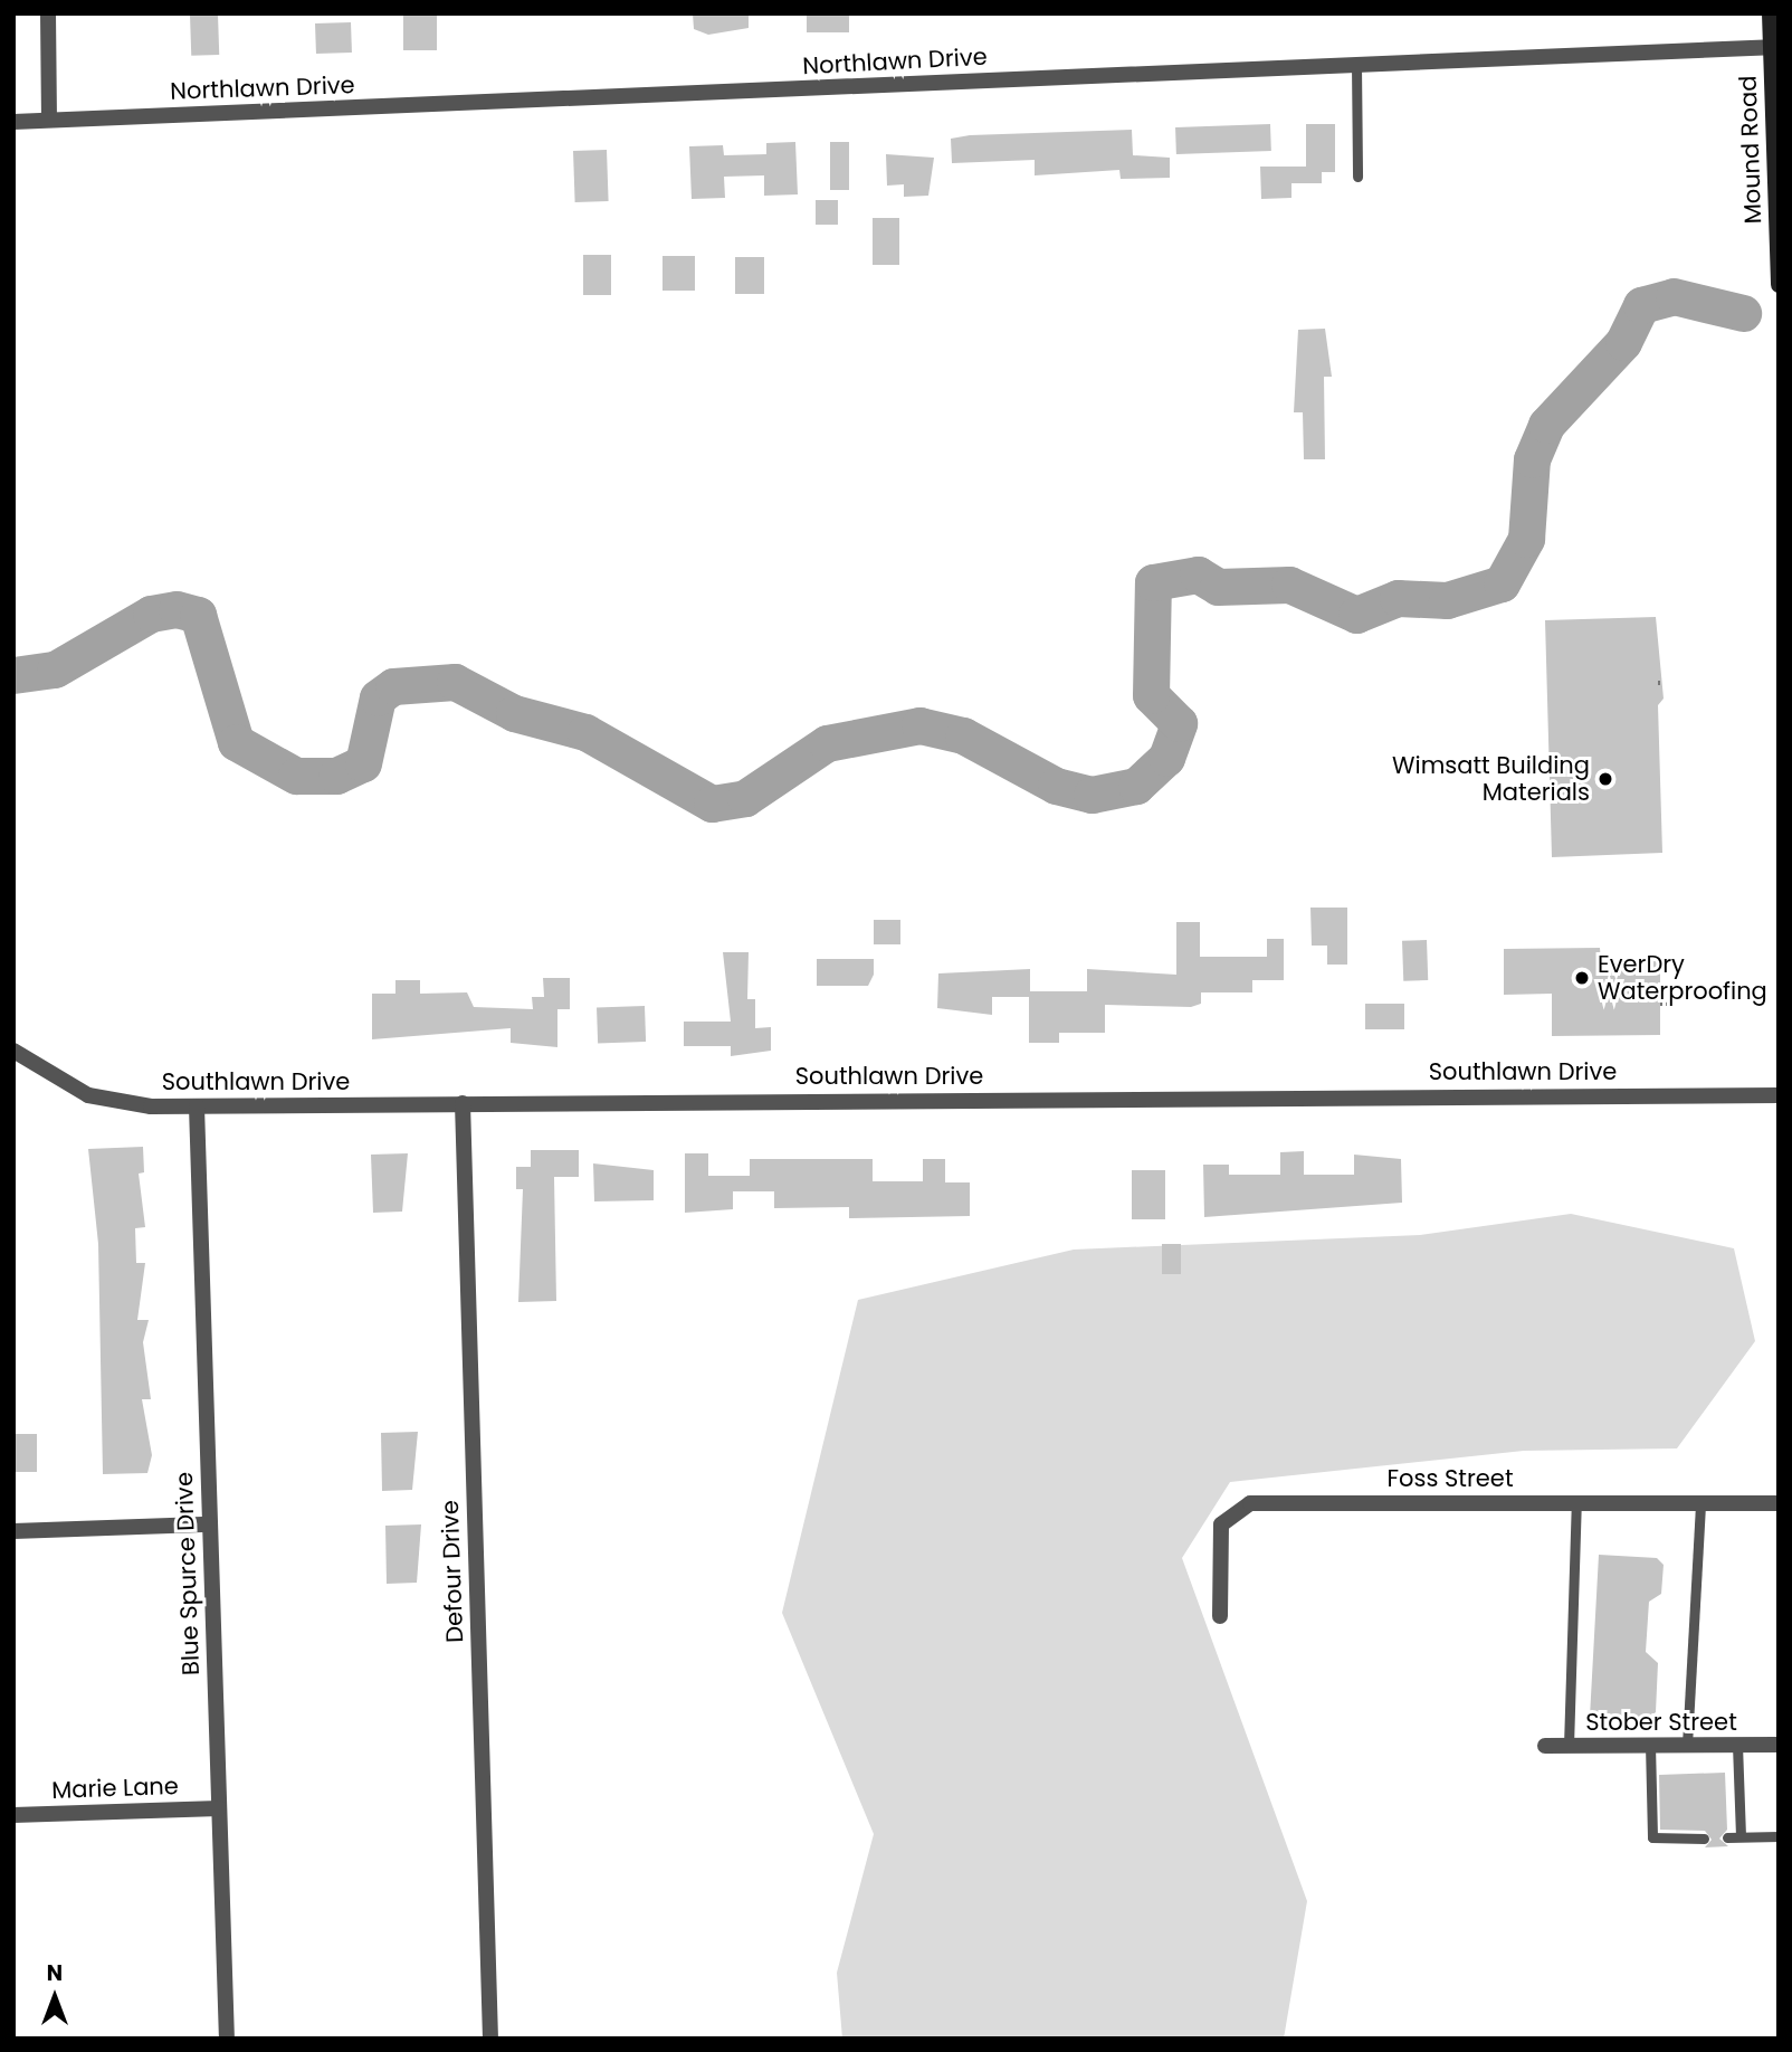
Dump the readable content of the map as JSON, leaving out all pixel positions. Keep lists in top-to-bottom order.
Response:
{
  "streets": {
    "main road": ["Mound Road"],
    "street": [
      "Northlawn Drive",
      "Southlawn Drive",
      "Foss Street",
      "Defour Drive",
      "Blue Spurce Drive",
      "Stober Street",
      "Marie Lane"
    ]
  },
  "crossings": [
    ["Northlawn Drive", "Mound Road"],
    ["Southlawn Drive", "Defour Drive"],
    ["Southlawn Drive", "Blue Spurce Drive"],
    ["Blue Spurce Drive", "Marie Lane"]
  ],
  "places": ["Wimsatt Building Materials", "EverDry Waterproofing"],
  "north": "top"
}
